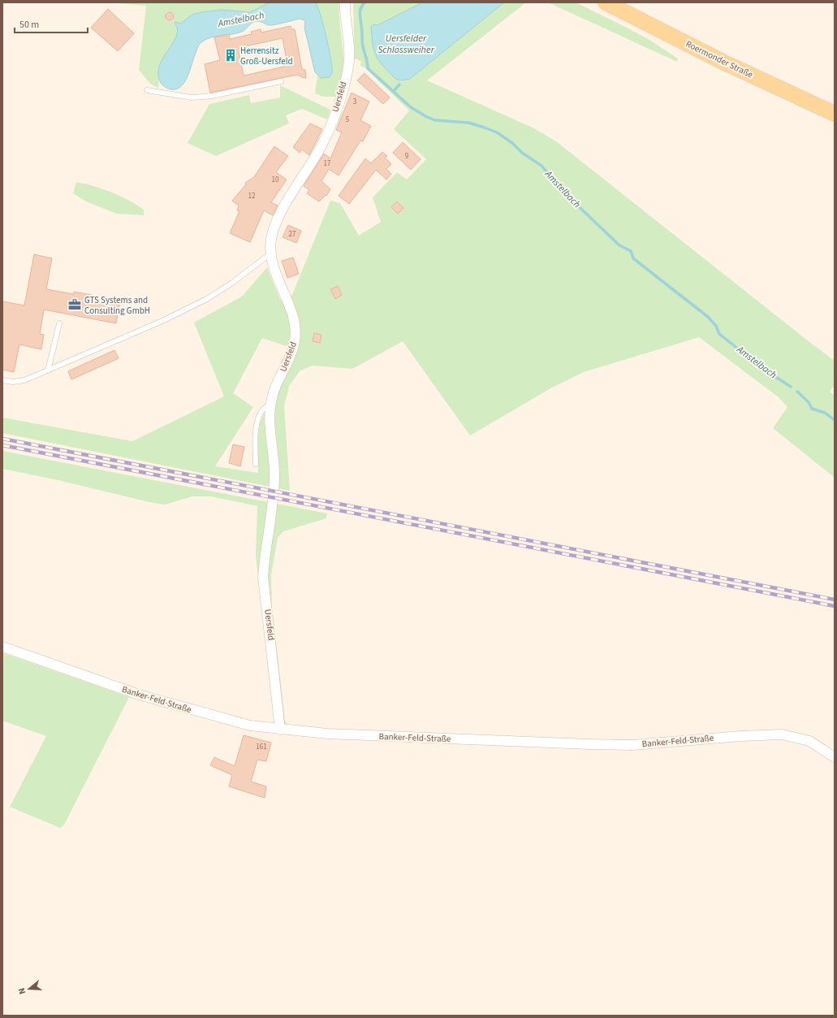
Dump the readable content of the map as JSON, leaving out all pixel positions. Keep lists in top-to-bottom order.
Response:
{
  "streets": {
    "main road": ["Roermonder Straße"],
    "street": ["Uersfeld", "Banker-Feld-Straße"]
  },
  "crossings": [
    ["Uersfeld", "Banker-Feld-Straße"]
  ],
  "water": ["Amstelbach", "Uersfelder Schlossweiher"],
  "places": {
    "building": ["Herrensitz Groß-Uersfeld"],
    "office": ["GTS Systems and Consulting GmbH"]
  },
  "house_numbers": [
    "3",
    "5",
    "9",
    "17",
    "10",
    "12",
    "27",
    "161"
  ],
  "scale_bar": "50 m",
  "north": "left"
}
